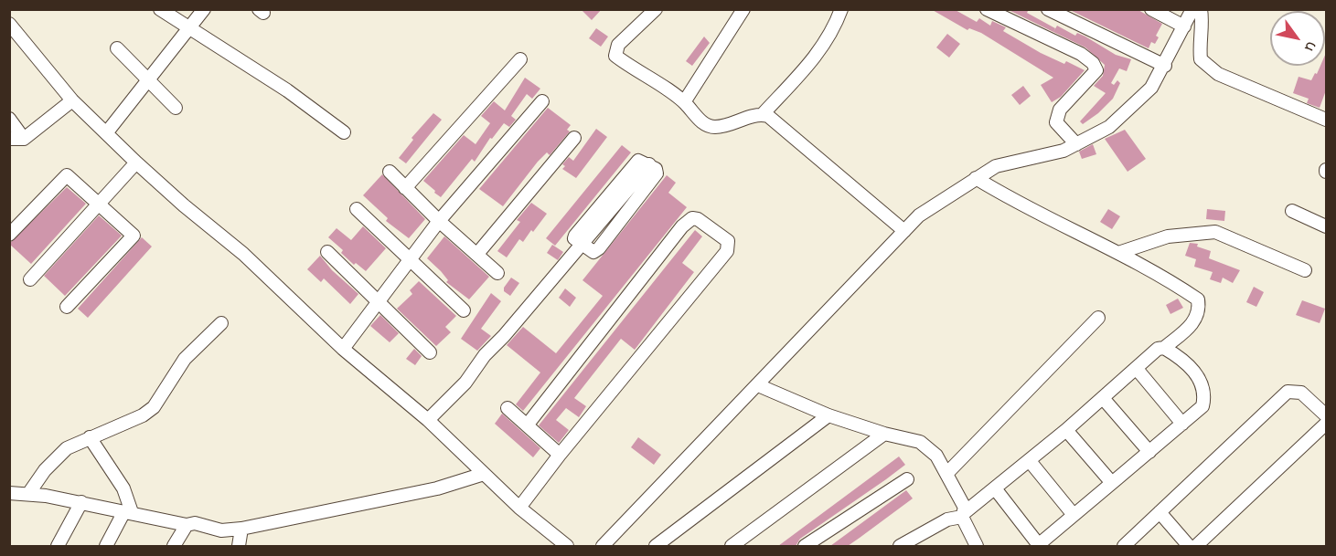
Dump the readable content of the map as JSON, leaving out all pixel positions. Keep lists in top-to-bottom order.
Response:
{
  "north": "bottom right"
}
